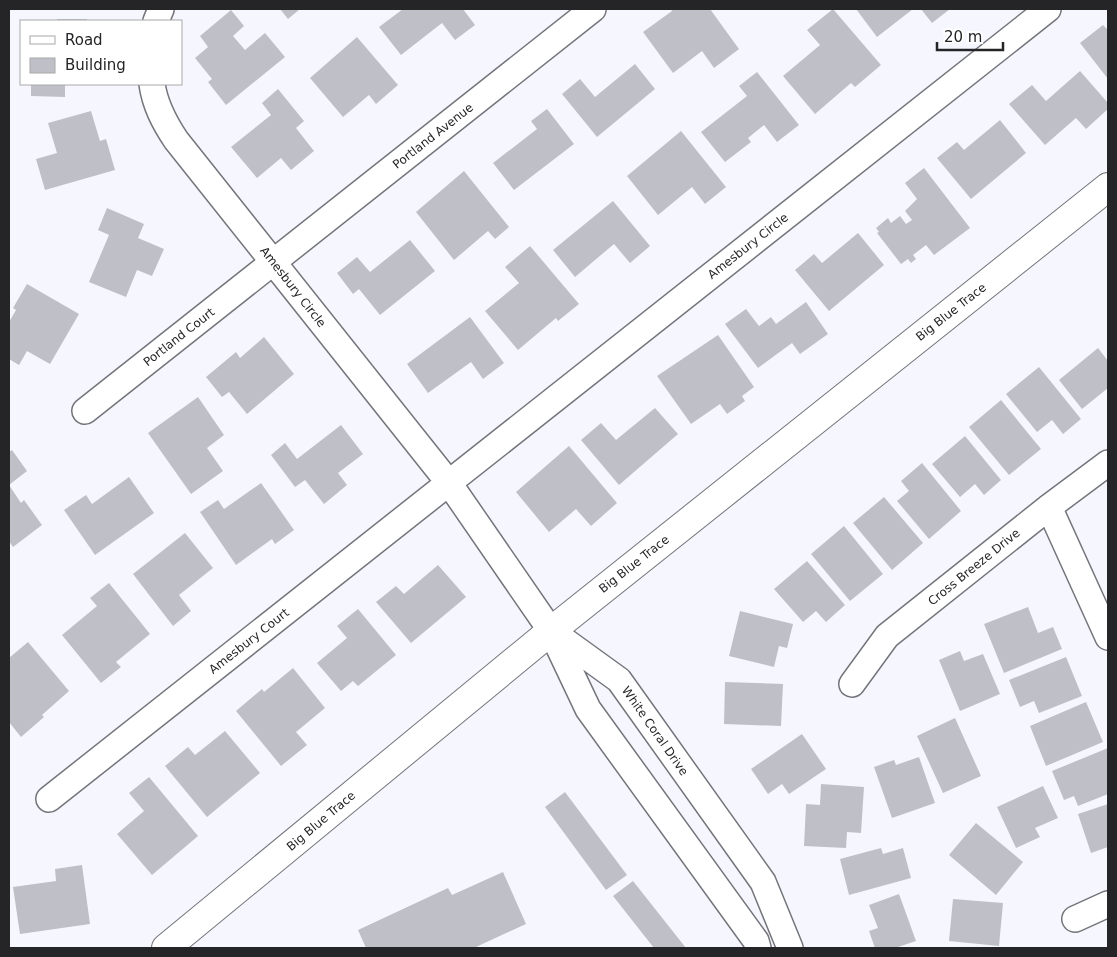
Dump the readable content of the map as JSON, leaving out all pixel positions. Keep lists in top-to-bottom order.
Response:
{
  "streets": {
    "street": [
      "Portland Avenue",
      "Amesbury Circle",
      "Big Blue Trace",
      "Portland Court",
      "Cross Breeze Drive",
      "Amesbury Court",
      "White Coral Drive"
    ]
  },
  "crossings": [
    ["Portland Avenue", "Amesbury Circle"],
    ["Portland Avenue", "Portland Court"],
    ["Amesbury Circle", "Big Blue Trace"],
    ["Amesbury Circle", "Portland Court"],
    ["Amesbury Circle", "Amesbury Court"],
    ["Amesbury Circle", "White Coral Drive"],
    ["Big Blue Trace", "White Coral Drive"]
  ],
  "legend": ["Road", "Building"],
  "scale_bar": "20 m"
}
